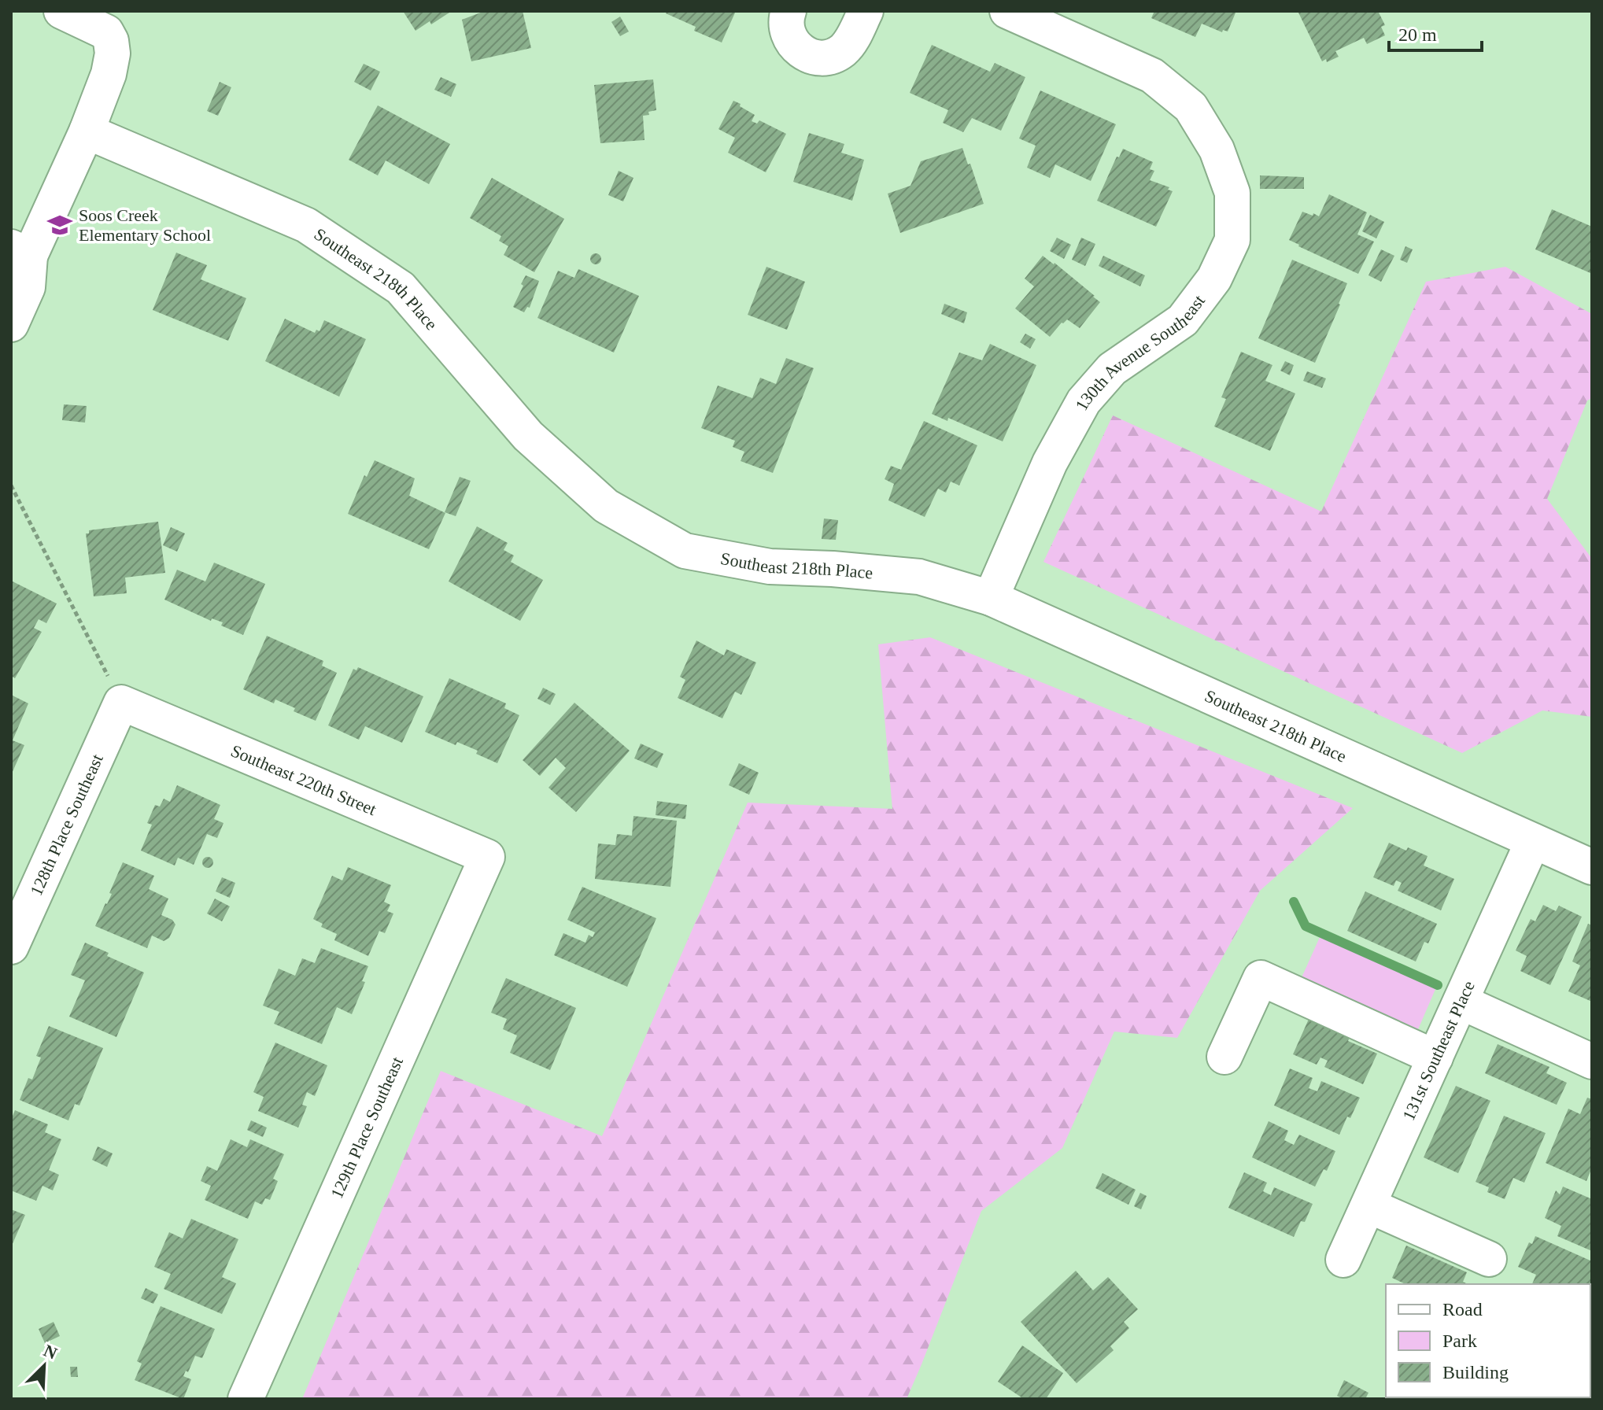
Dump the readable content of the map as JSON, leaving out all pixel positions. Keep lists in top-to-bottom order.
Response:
{
  "streets": {
    "street": [
      "Southeast 218th Place",
      "130th Avenue Southeast",
      "Southeast 220th Street",
      "128th Place Southeast",
      "131st Southeast Place",
      "129th Place Southeast"
    ]
  },
  "crossings": [
    ["Southeast 218th Place", "130th Avenue Southeast"],
    ["Southeast 218th Place", "131st Southeast Place"],
    ["Southeast 220th Street", "128th Place Southeast"],
    ["Southeast 220th Street", "129th Place Southeast"]
  ],
  "places": {
    "school or university": ["Soos Creek Elementary School"]
  },
  "legend": ["Road", "Park", "Building"],
  "scale_bar": "20 m",
  "north": "top right"
}
